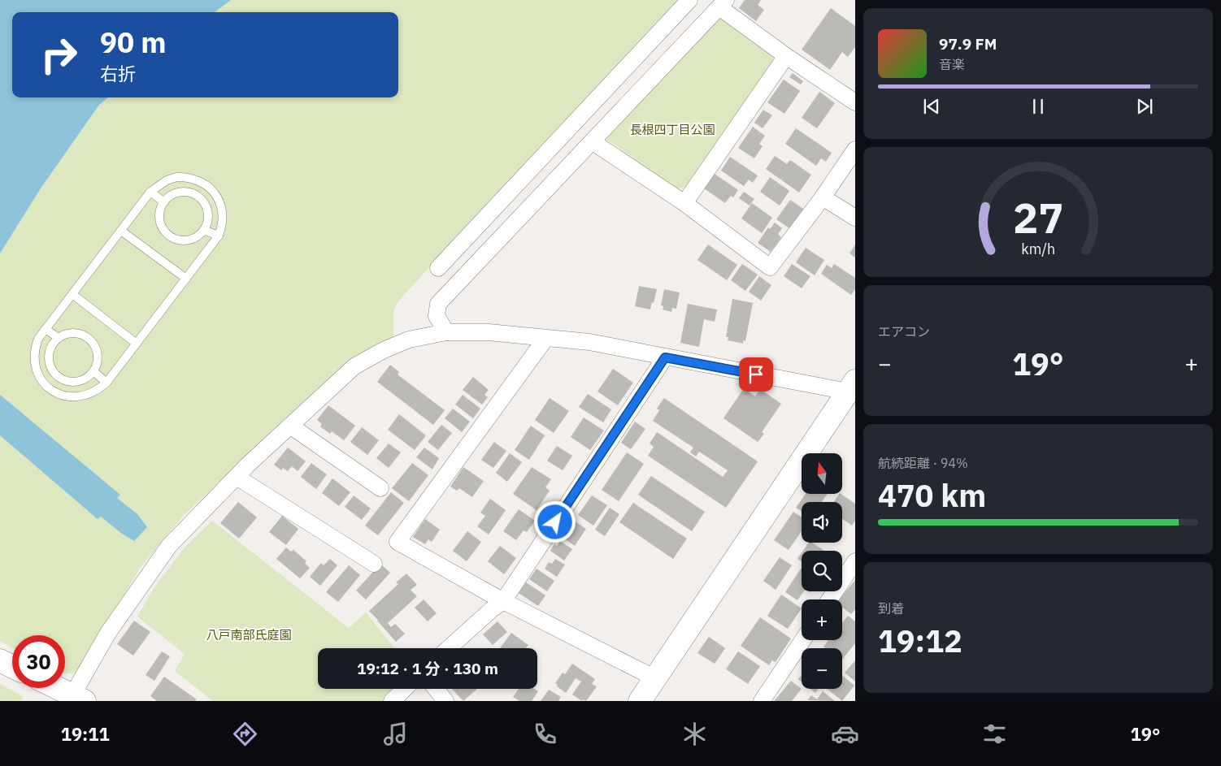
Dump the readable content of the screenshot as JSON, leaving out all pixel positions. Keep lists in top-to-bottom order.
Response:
{
  "parks": ["長根四丁目公園", "八戸南部氏庭園"],
  "north": "top",
  "page": {
    "turn": ["90 m", "右折"],
    "song": ["97.9 FM", "音楽"],
    "tile": [
      "エアコン",
      ["航続距離 · 94%", "470 km"],
      ["到着", "19:12"]
    ],
    "heat": ["−", "19°", "+"],
    "map_buttons": ["+", "−"],
    "limit": "30",
    "trip": "19:12 · 1 分 · 130 m",
    "tabs": ["19:11", "19°"],
    "gauge": ["27", "km/h"]
  }
}
